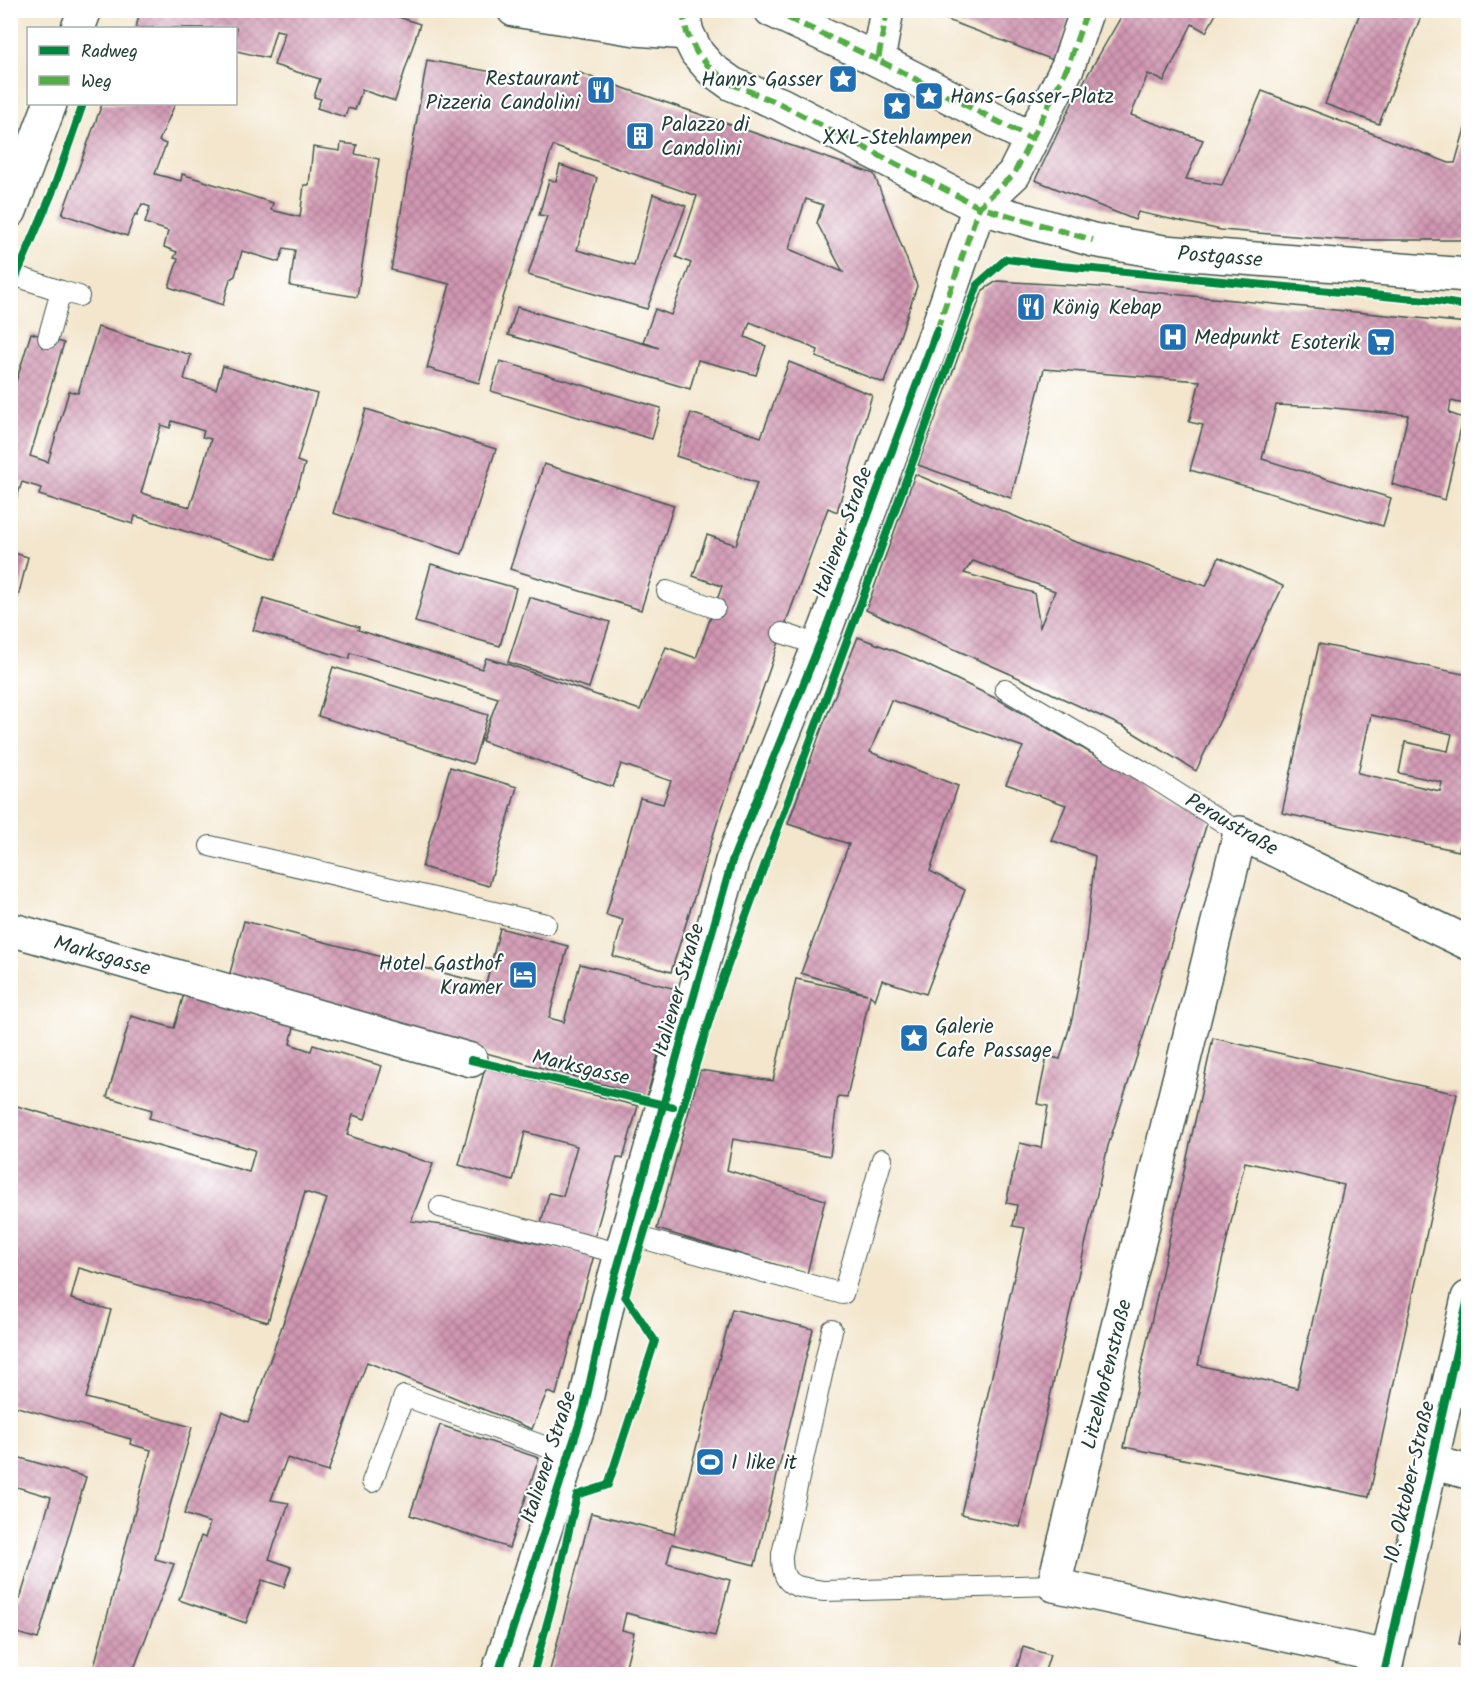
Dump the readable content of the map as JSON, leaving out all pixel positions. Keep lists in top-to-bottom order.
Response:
{
  "streets": {
    "street": [
      "Postgasse",
      "Italiener Straße",
      "Peraustraße",
      "Marksgasse",
      "Litzelhofenstraße",
      "10. Oktober-Straße"
    ]
  },
  "crossings": [
    ["Postgasse", "Italiener Straße"],
    ["Peraustraße", "Litzelhofenstraße"]
  ],
  "places": {
    "place": [
      "Hanns Gasser",
      "Hans-Gasser-Platz",
      "XXL-Stehlampen",
      "Galerie Cafe Passage"
    ],
    "restaurant": ["Restaurant Pizzeria Candolini", "König Kebap"],
    "building": ["Palazzo di Candolini"],
    "hospital": ["Medpunkt"],
    "supermarket": ["Esoterik"],
    "hotel": ["Hotel Gasthof Kramer"],
    "sports": ["I like it"]
  },
  "legend": ["Radweg", "Weg"]
}
